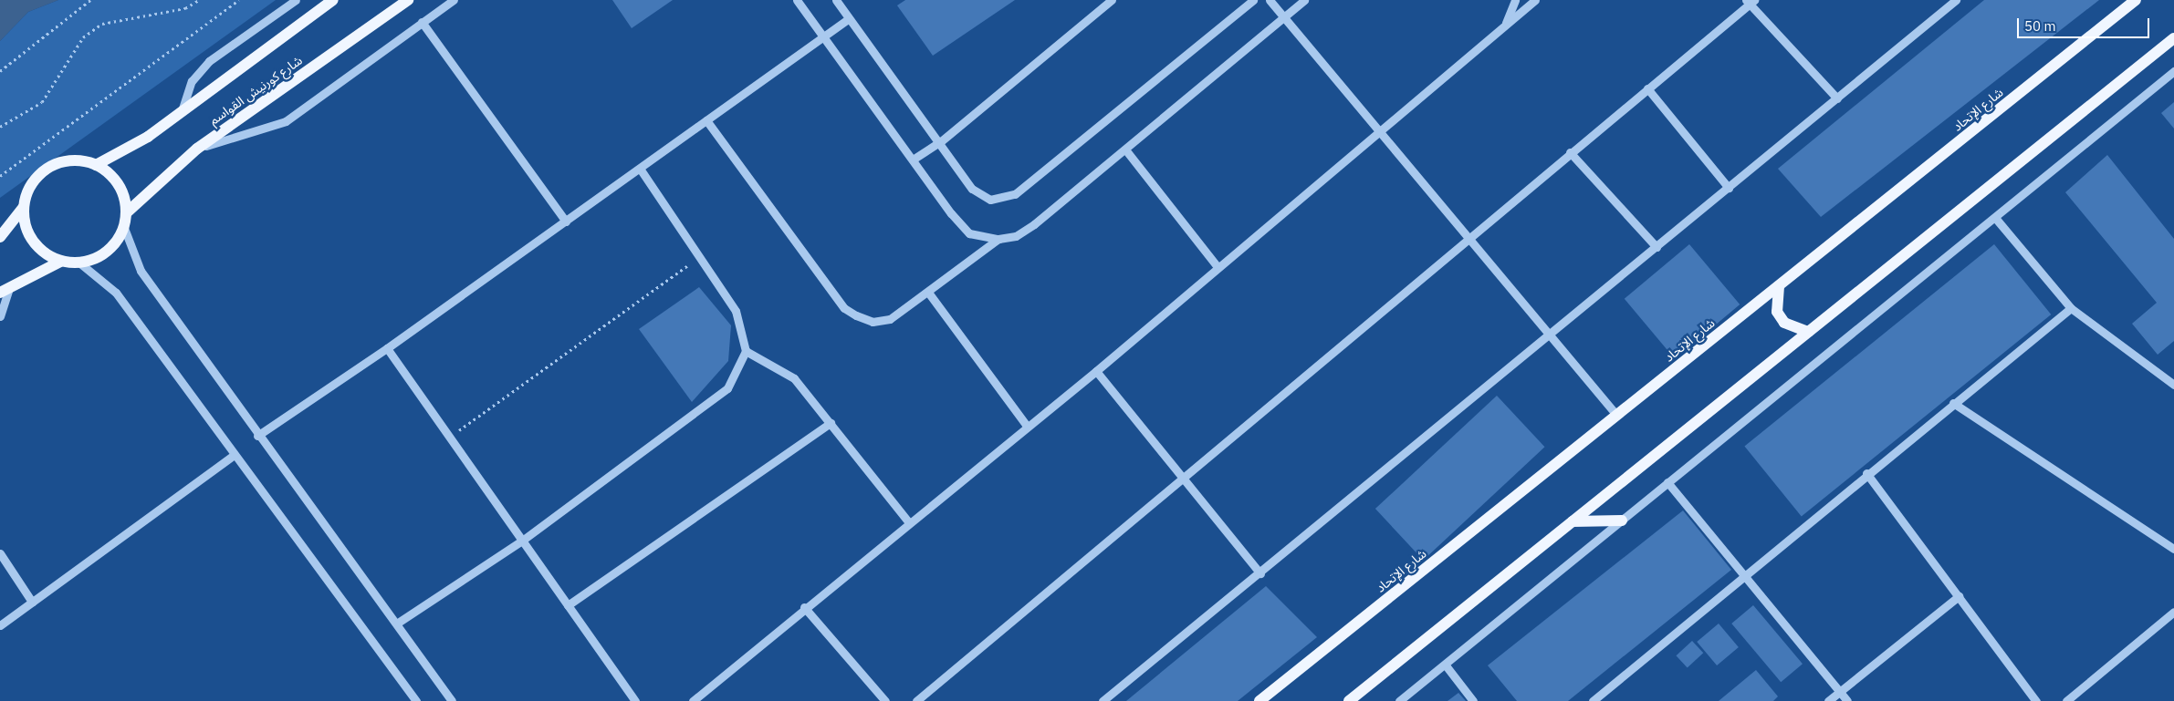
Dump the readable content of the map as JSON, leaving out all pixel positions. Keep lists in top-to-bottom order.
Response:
{
  "streets": {
    "main road": ["شارع كورنيش القواسم", "شارع الإتحاد"]
  },
  "scale_bar": "50 m"
}
